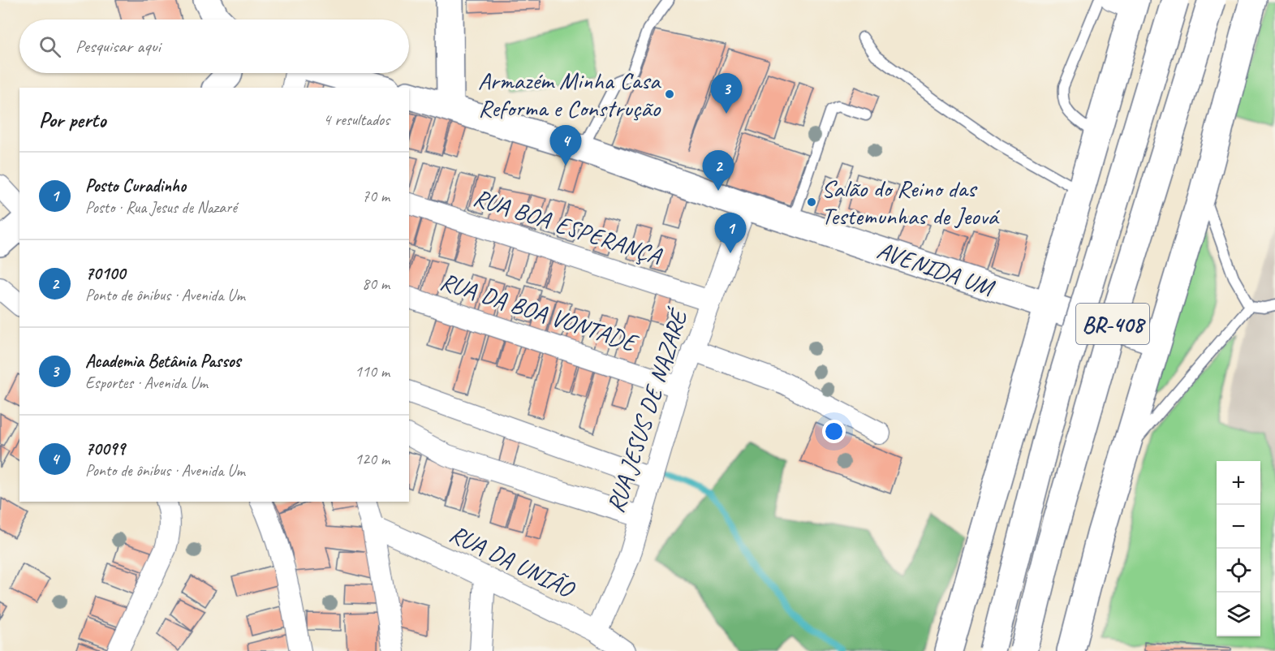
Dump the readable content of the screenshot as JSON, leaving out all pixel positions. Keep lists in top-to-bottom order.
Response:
{
  "streets": {
    "main road": ["AVENIDA UM", "BR-408"],
    "street": [
      "RUA BOA ESPERANÇA",
      "RUA DA BOA VONTADE",
      "RUA JESUS DE NAZARÉ",
      "RUA DA UNIÃO"
    ]
  },
  "crossings": [
    ["RUA BOA ESPERANÇA", "RUA JESUS DE NAZARÉ"],
    ["AVENIDA UM", "RUA JESUS DE NAZARÉ"],
    ["RUA DA BOA VONTADE", "RUA JESUS DE NAZARÉ"],
    ["RUA JESUS DE NAZARÉ", "RUA DA UNIÃO"]
  ],
  "places": ["Armazém Minha Casa Reforma e Construção", "Salão do Reino das Testemunhas de Jeová"],
  "page": {
    "search": "Pesquisar aqui",
    "pins": [
      "3",
      "4",
      "2",
      "1"
    ],
    "heading": ["Por perto", "4 resultados"],
    "list": [
      {
        "mark": "1",
        "name": "Posto Curadinho",
        "note": "Posto · Rua Jesus de Nazaré",
        "value": "70 m"
      },
      {
        "mark": "2",
        "name": "70100",
        "note": "Ponto de ônibus · Avenida Um",
        "value": "80 m"
      },
      {
        "mark": "3",
        "name": "Academia Betânia Passos",
        "note": "Esportes · Avenida Um",
        "value": "110 m"
      },
      {
        "mark": "4",
        "name": "70099",
        "note": "Ponto de ônibus · Avenida Um",
        "value": "120 m"
      }
    ],
    "map_buttons": ["+", "−"]
  }
}
